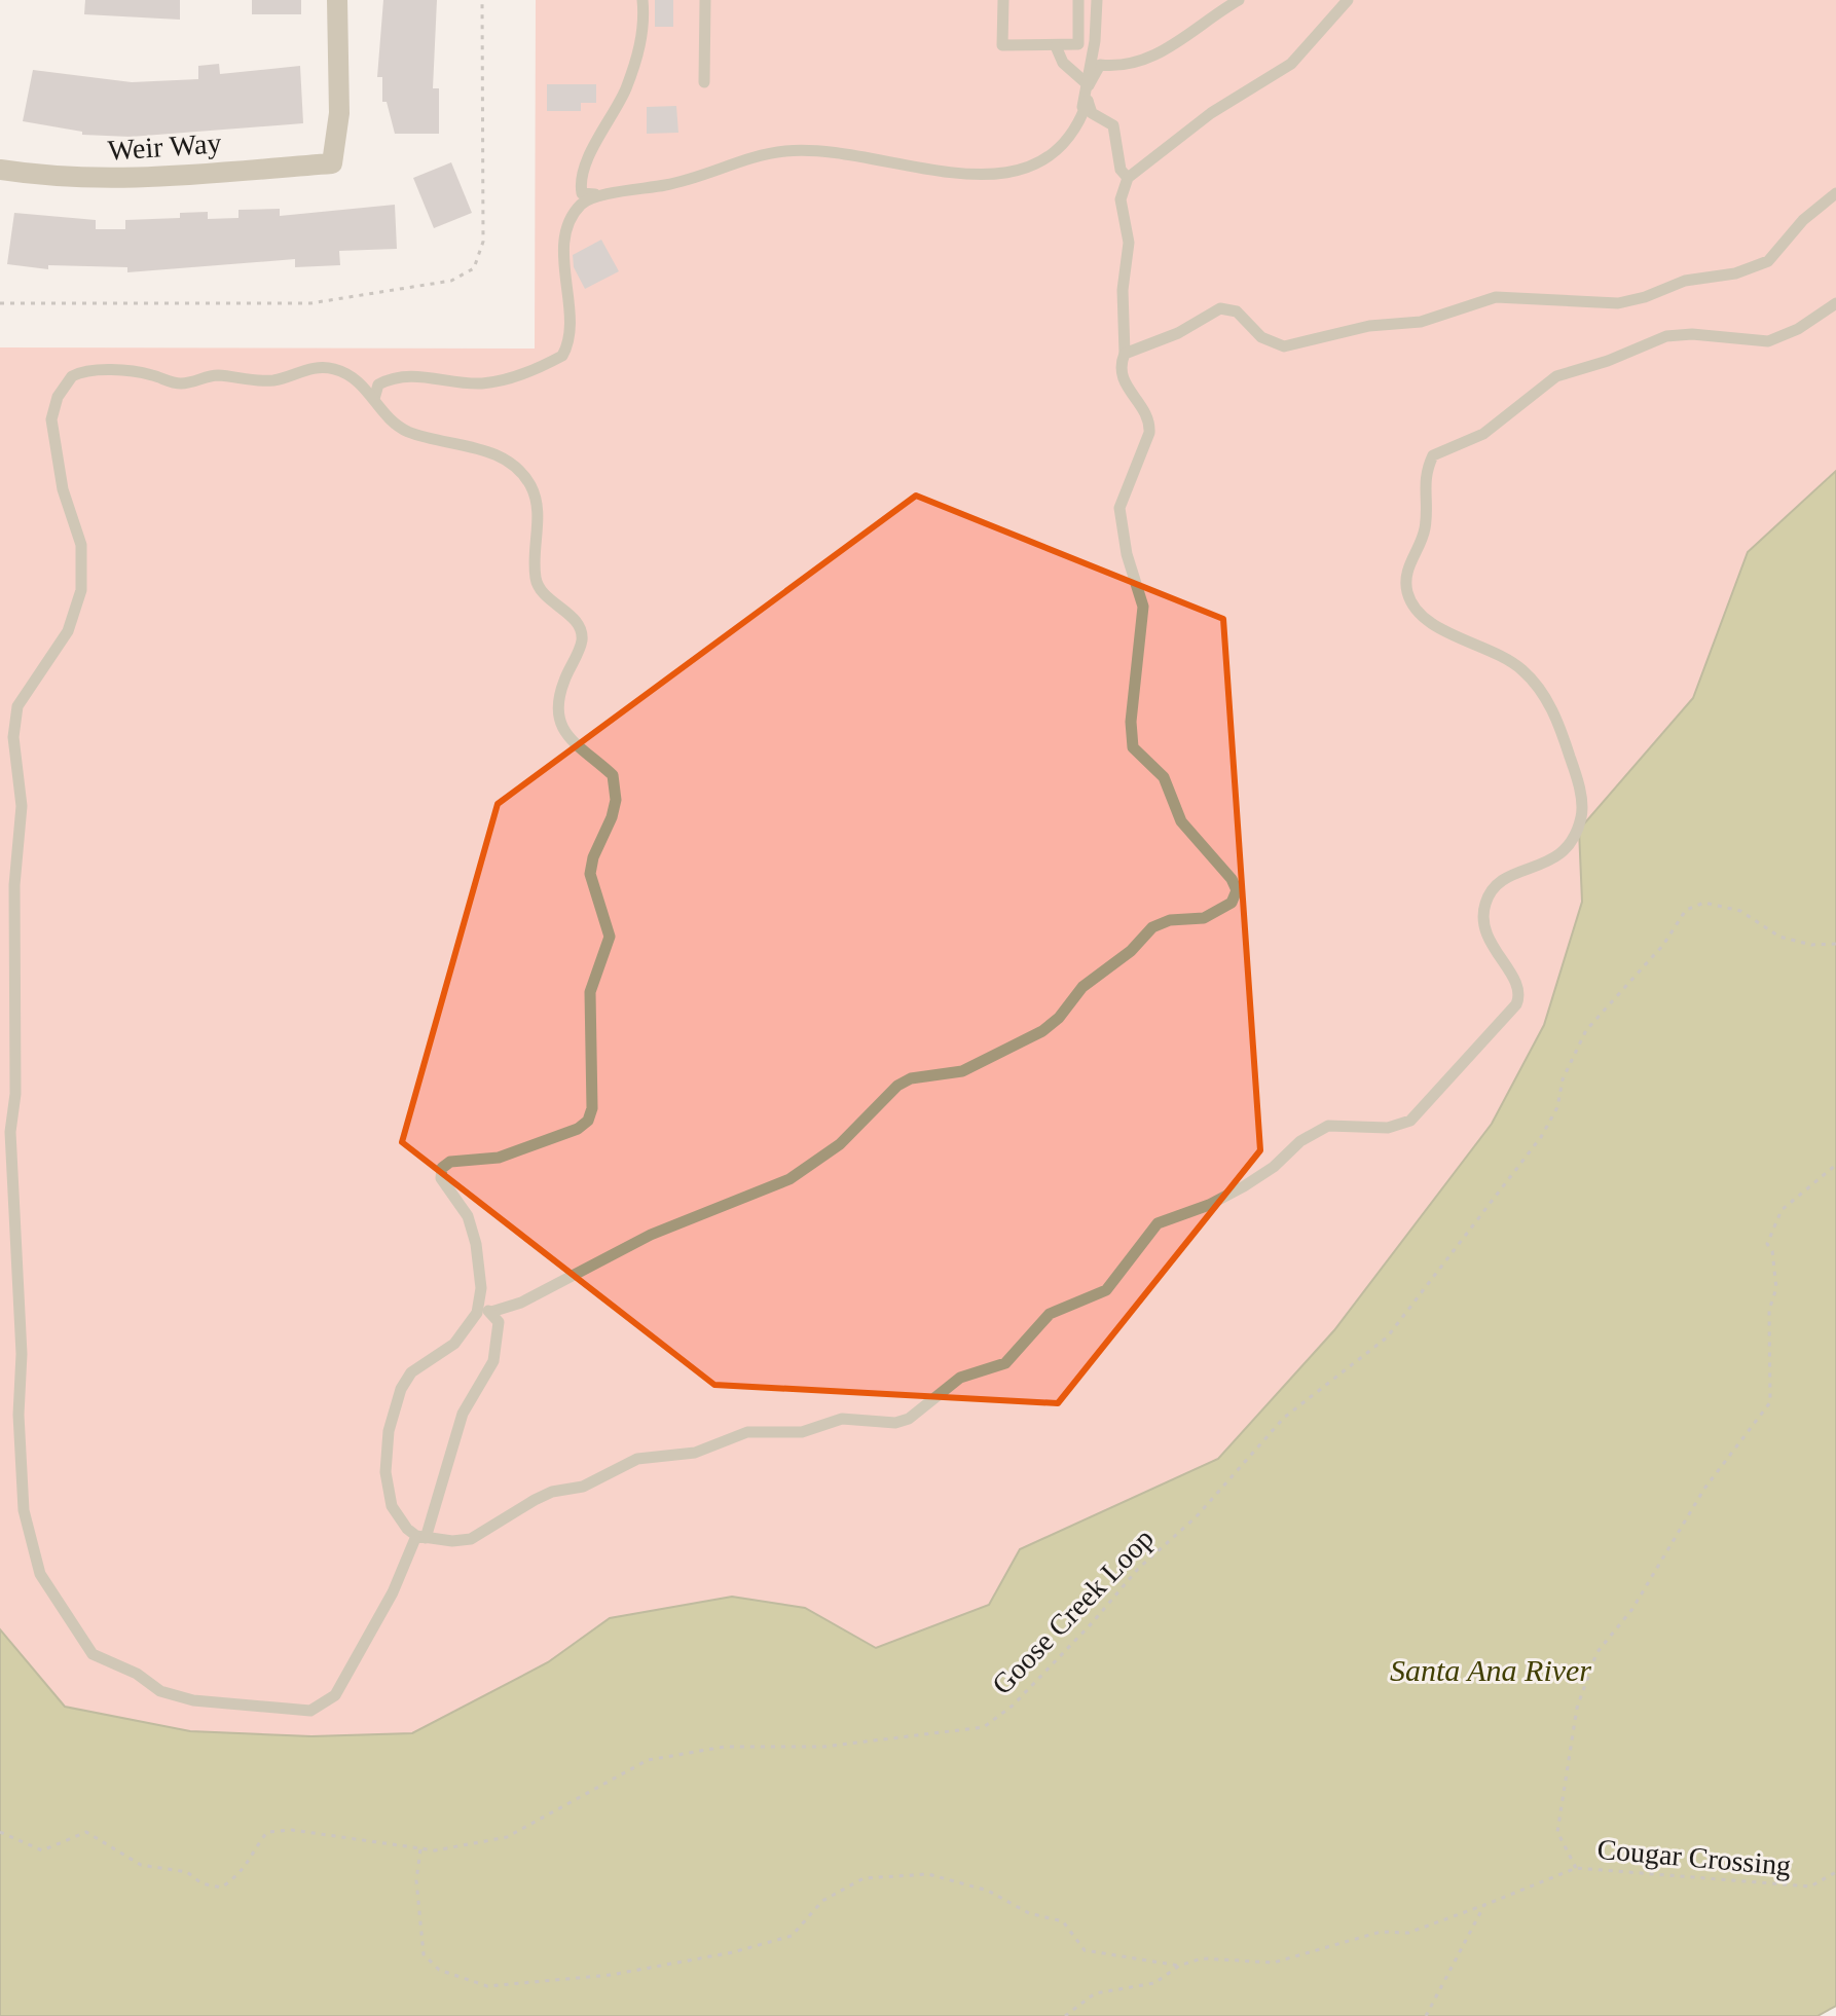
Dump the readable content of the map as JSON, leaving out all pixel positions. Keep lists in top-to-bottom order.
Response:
{
  "streets": {
    "street": ["Weir Way"],
    "path": ["Goose Creek Loop", "Cougar Crossing"]
  },
  "water": ["Santa Ana River"]
}
